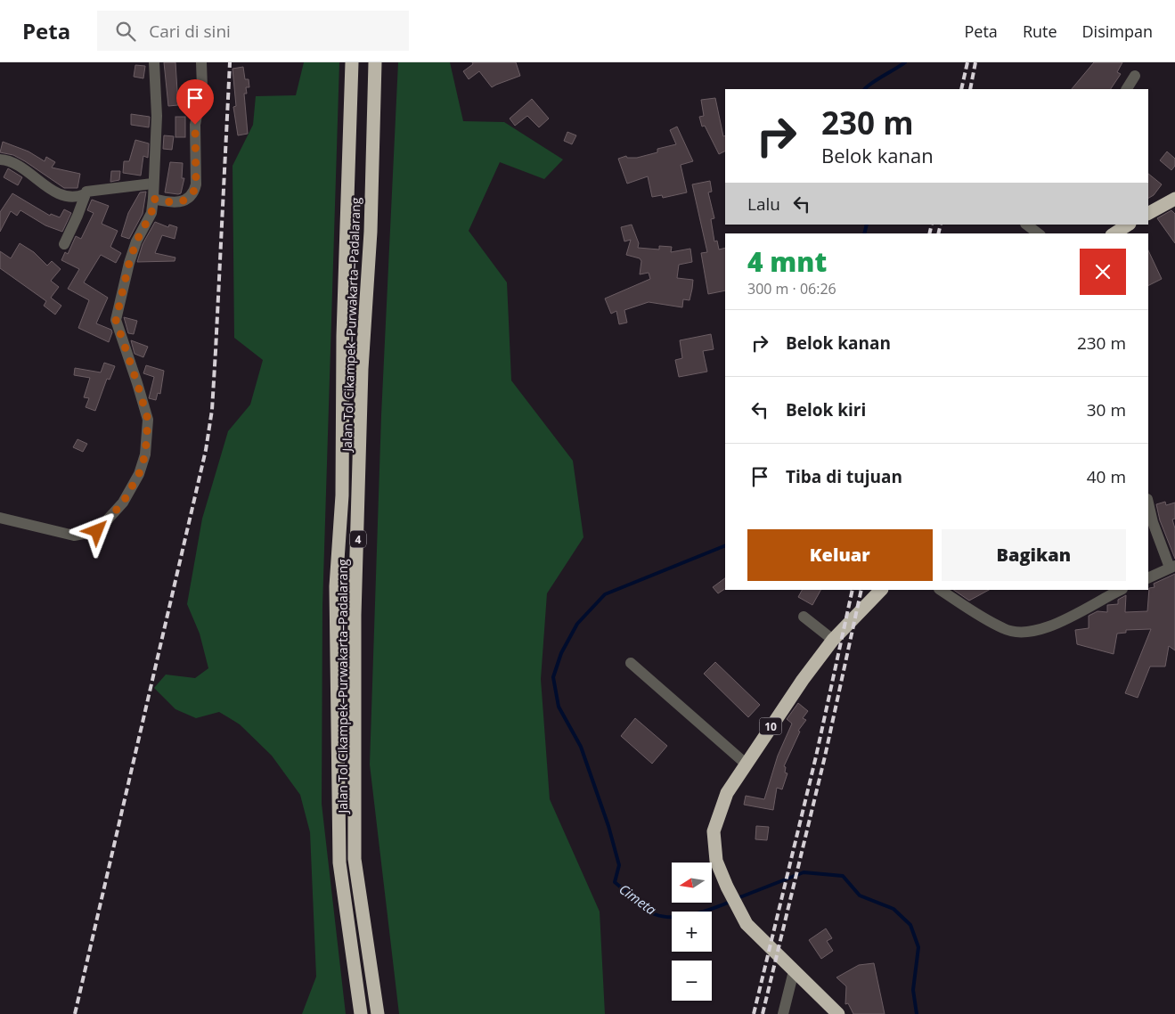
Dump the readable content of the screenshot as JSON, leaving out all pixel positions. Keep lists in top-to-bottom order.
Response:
{
  "streets": {
    "highway": ["Jalan Tol Cikampek–Purwakarta–Padalarang", "4", "10"]
  },
  "water": ["Cimeta"],
  "north": "left",
  "page": {
    "header": "Peta",
    "search": "Cari di sini",
    "nav": ["Peta", "Rute", "Disimpan"],
    "turn": ["230 m", "Belok kanan"],
    "then": "Lalu",
    "heading": ["4 mnt", "300 m · 06:26"],
    "list": [
      {
        "name": "Belok kanan",
        "value": "230 m"
      },
      {
        "name": "Belok kiri",
        "value": "30 m"
      },
      {
        "name": "Tiba di tujuan",
        "value": "40 m"
      }
    ],
    "buttons": ["Keluar", "Bagikan"],
    "map_buttons": ["+", "−"]
  }
}
